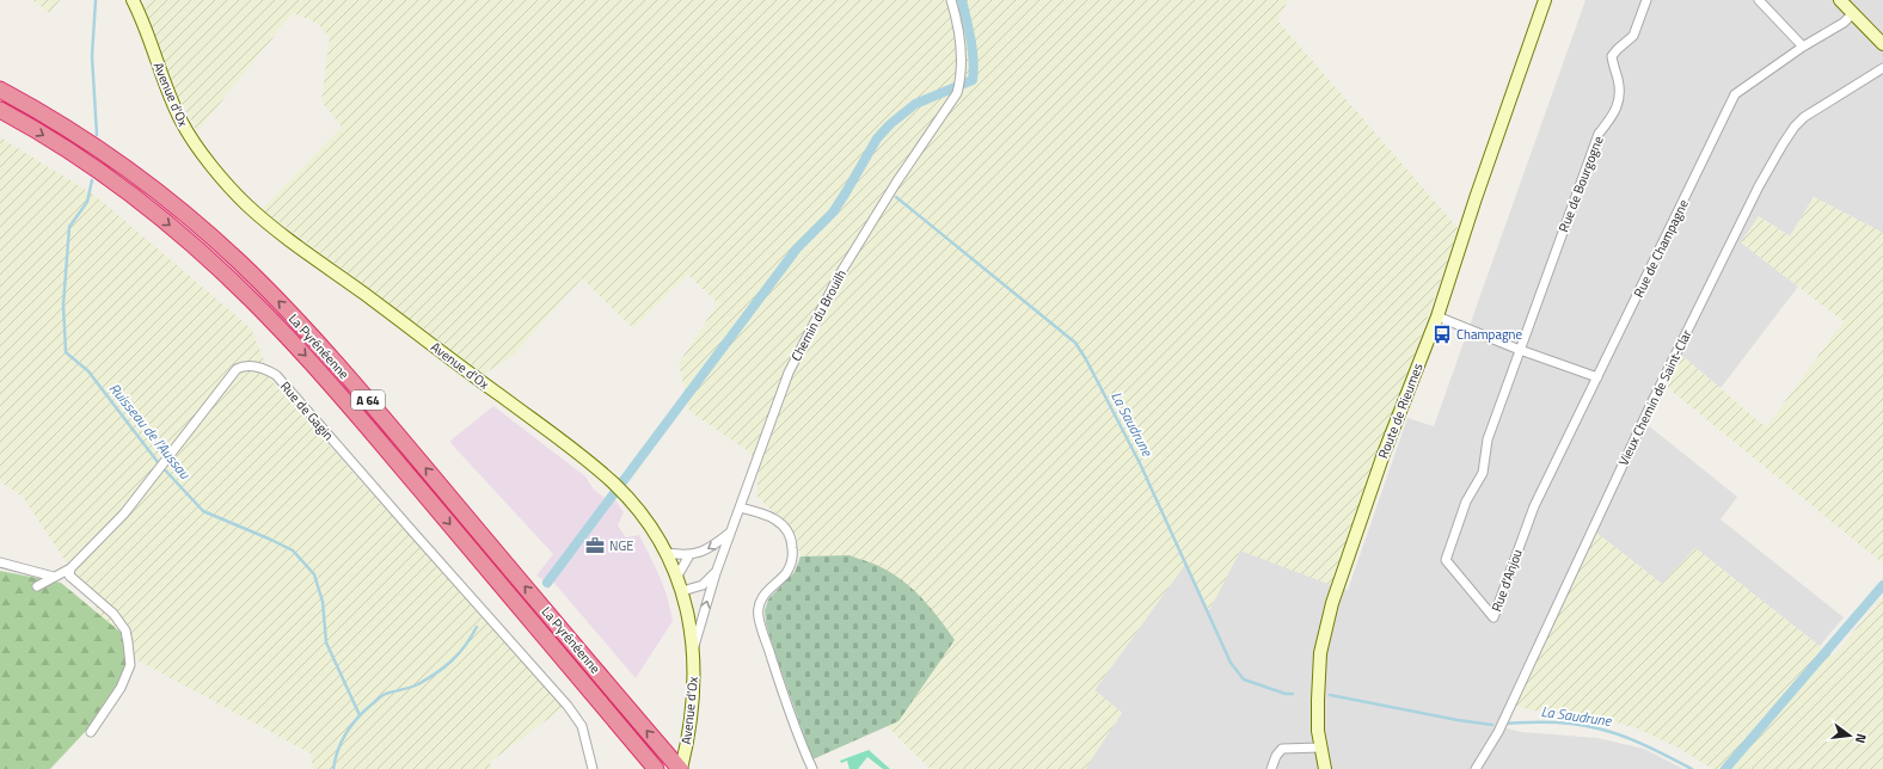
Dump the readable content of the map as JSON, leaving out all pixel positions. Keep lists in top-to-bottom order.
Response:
{
  "streets": {
    "highway": ["La Pyrénéenne", "A 64"],
    "street": [
      "Avenue d'Ox",
      "Rue de Bourgogne",
      "Rue de Champagne",
      "Chemin du Brouilh",
      "Vieux Chemin de Saint-Clar",
      "Rue de Gagin",
      "Route de Rieumes",
      "Rue d'Anjou"
    ]
  },
  "crossings": [
    ["Avenue d'Ox", "Chemin du Brouilh"],
    ["Avenue d'Ox", "La Pyrénéenne"],
    ["Rue de Bourgogne", "Rue d'Anjou"],
    ["Rue de Champagne", "Rue d'Anjou"]
  ],
  "water": ["La Saudrune", "Ruisseau de l'Aussau"],
  "places": {
    "bus stop": ["Champagne"],
    "office": ["NGE"]
  },
  "north": "right"
}
